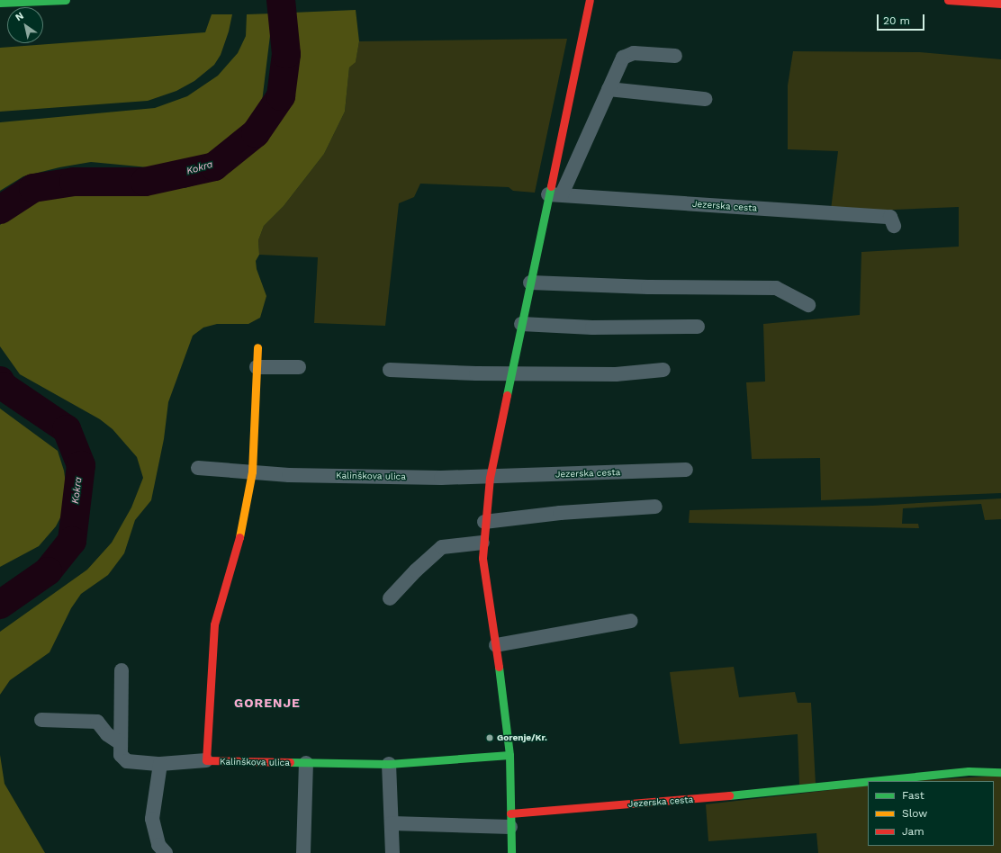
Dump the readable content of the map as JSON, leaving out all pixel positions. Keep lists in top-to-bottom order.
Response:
{
  "streets": {
    "main road": ["Jezerska cesta", "Kalinškova ulica"]
  },
  "crossings": [
    ["Jezerska cesta", "Kalinškova ulica"]
  ],
  "districts": ["GORENJE"],
  "water": ["Kokra"],
  "places": ["Gorenje/Kr."],
  "legend": ["Fast", "Slow", "Jam"],
  "scale_bar": "20 m",
  "north": "top left"
}
